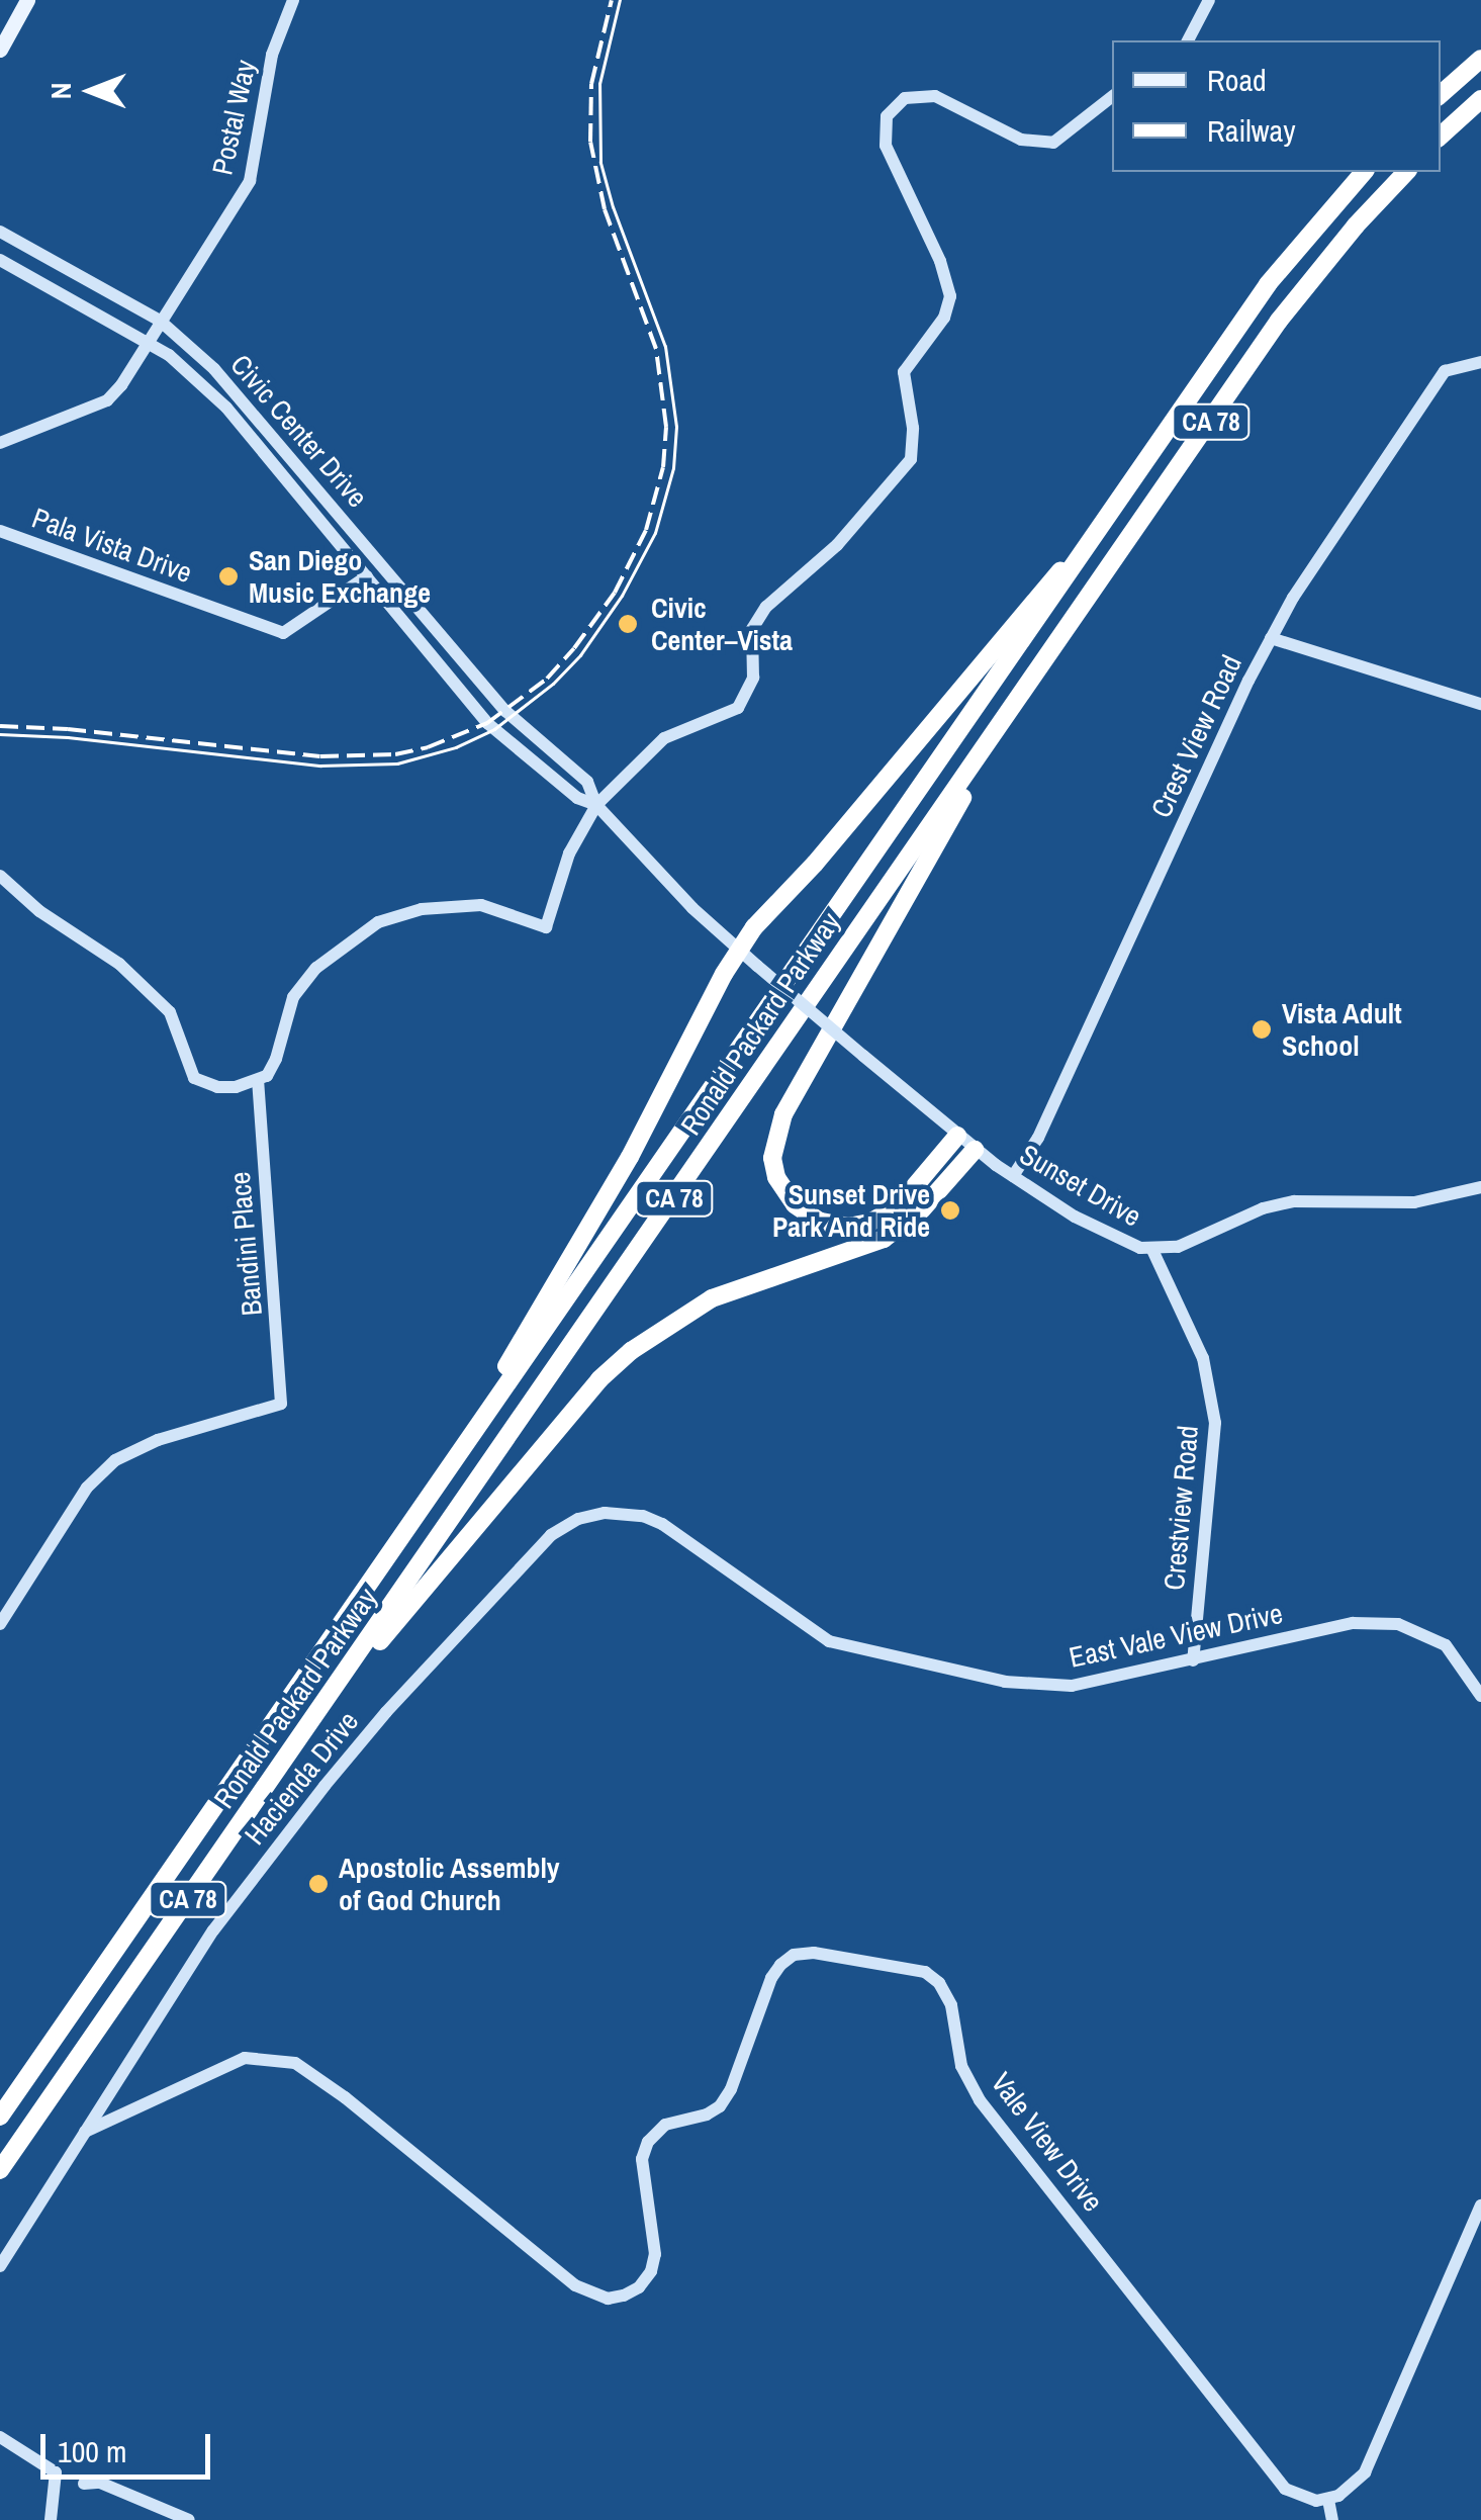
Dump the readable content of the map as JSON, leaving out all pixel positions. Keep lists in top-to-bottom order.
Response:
{
  "streets": {
    "highway": ["CA 78", "Ronald Packard Parkway"],
    "street": [
      "Postal Way",
      "Civic Center Drive",
      "Pala Vista Drive",
      "Crest View Road",
      "Sunset Drive",
      "Bandini Place",
      "Crestview Road",
      "East Vale View Drive",
      "Hacienda Drive",
      "Vale View Drive"
    ]
  },
  "crossings": [
    ["Postal Way", "Civic Center Drive"],
    ["Civic Center Drive", "Pala Vista Drive"],
    ["Civic Center Drive", "Sunset Drive"],
    ["Crest View Road", "Sunset Drive"],
    ["Sunset Drive", "Crestview Road"],
    ["Crestview Road", "East Vale View Drive"],
    ["East Vale View Drive", "Hacienda Drive"],
    ["Hacienda Drive", "Vale View Drive"]
  ],
  "places": [
    "San Diego Music Exchange",
    "Civic Center–Vista",
    "Vista Adult School",
    "Sunset Drive Park And Ride",
    "Apostolic Assembly of God Church"
  ],
  "legend": ["Road", "Railway"],
  "scale_bar": "100 m",
  "north": "left"
}
